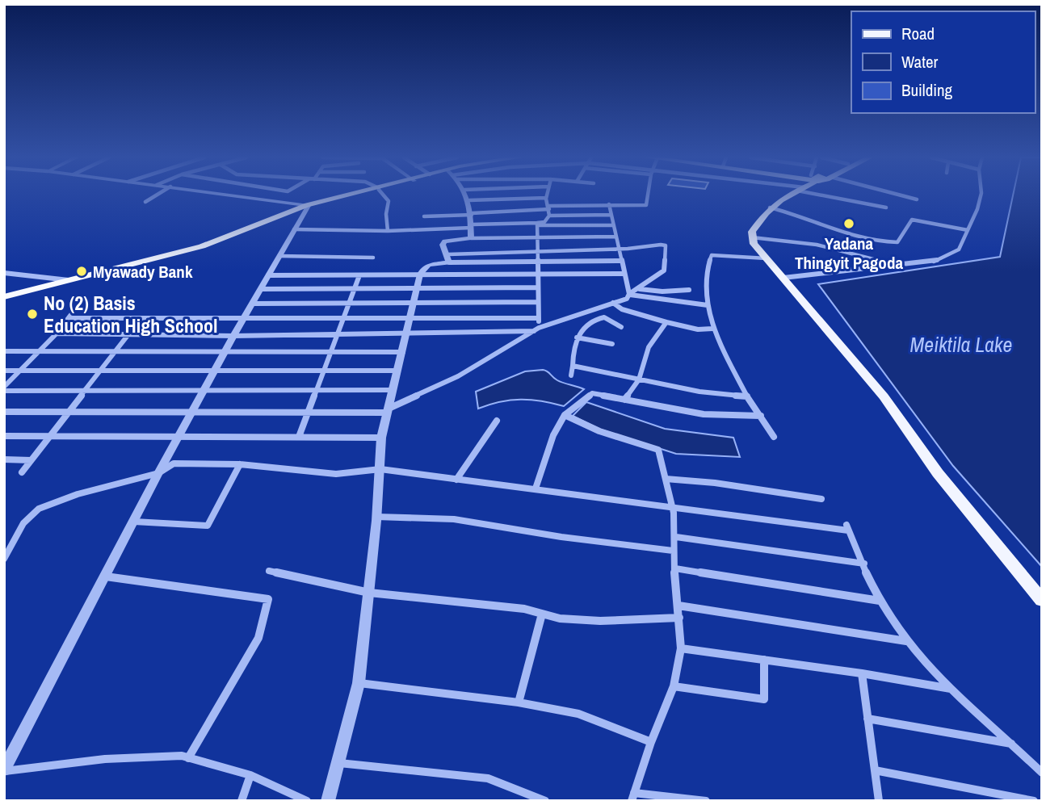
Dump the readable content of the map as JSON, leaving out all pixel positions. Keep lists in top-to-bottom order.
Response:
{
  "water": ["Meiktila Lake"],
  "places": ["Yadana Thingyit Pagoda", "Myawady Bank", "No (2) Basis Education High School"],
  "legend": ["Road", "Water", "Building"]
}
